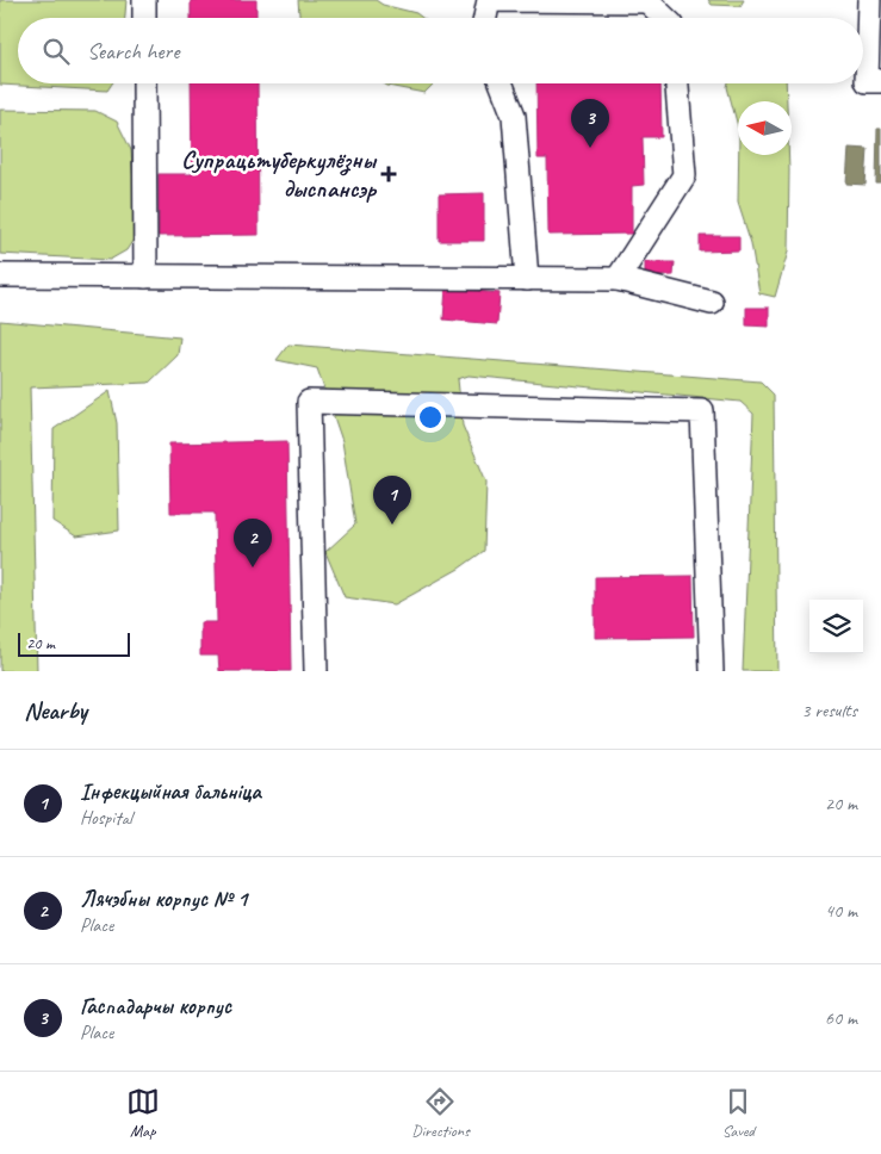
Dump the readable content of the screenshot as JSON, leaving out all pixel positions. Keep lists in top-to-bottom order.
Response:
{
  "places": {
    "health": ["Супрацьтуберкулёзны дыспансэр"]
  },
  "scale_bar": "20 m",
  "north": "left",
  "page": {
    "search": "Search here",
    "pins": ["3", "1", "2"],
    "scale": "20 m",
    "heading": ["Nearby", "3 results"],
    "list": [
      {
        "mark": "1",
        "name": "Інфекцыйная бальніца",
        "note": "Hospital",
        "value": "20 m"
      },
      {
        "mark": "2",
        "name": "Лячэбны корпус № 1",
        "note": "Place",
        "value": "40 m"
      },
      {
        "mark": "3",
        "name": "Гаспадарчы корпус",
        "note": "Place",
        "value": "60 m"
      }
    ],
    "nav": ["Map", "Directions", "Saved"]
  }
}
